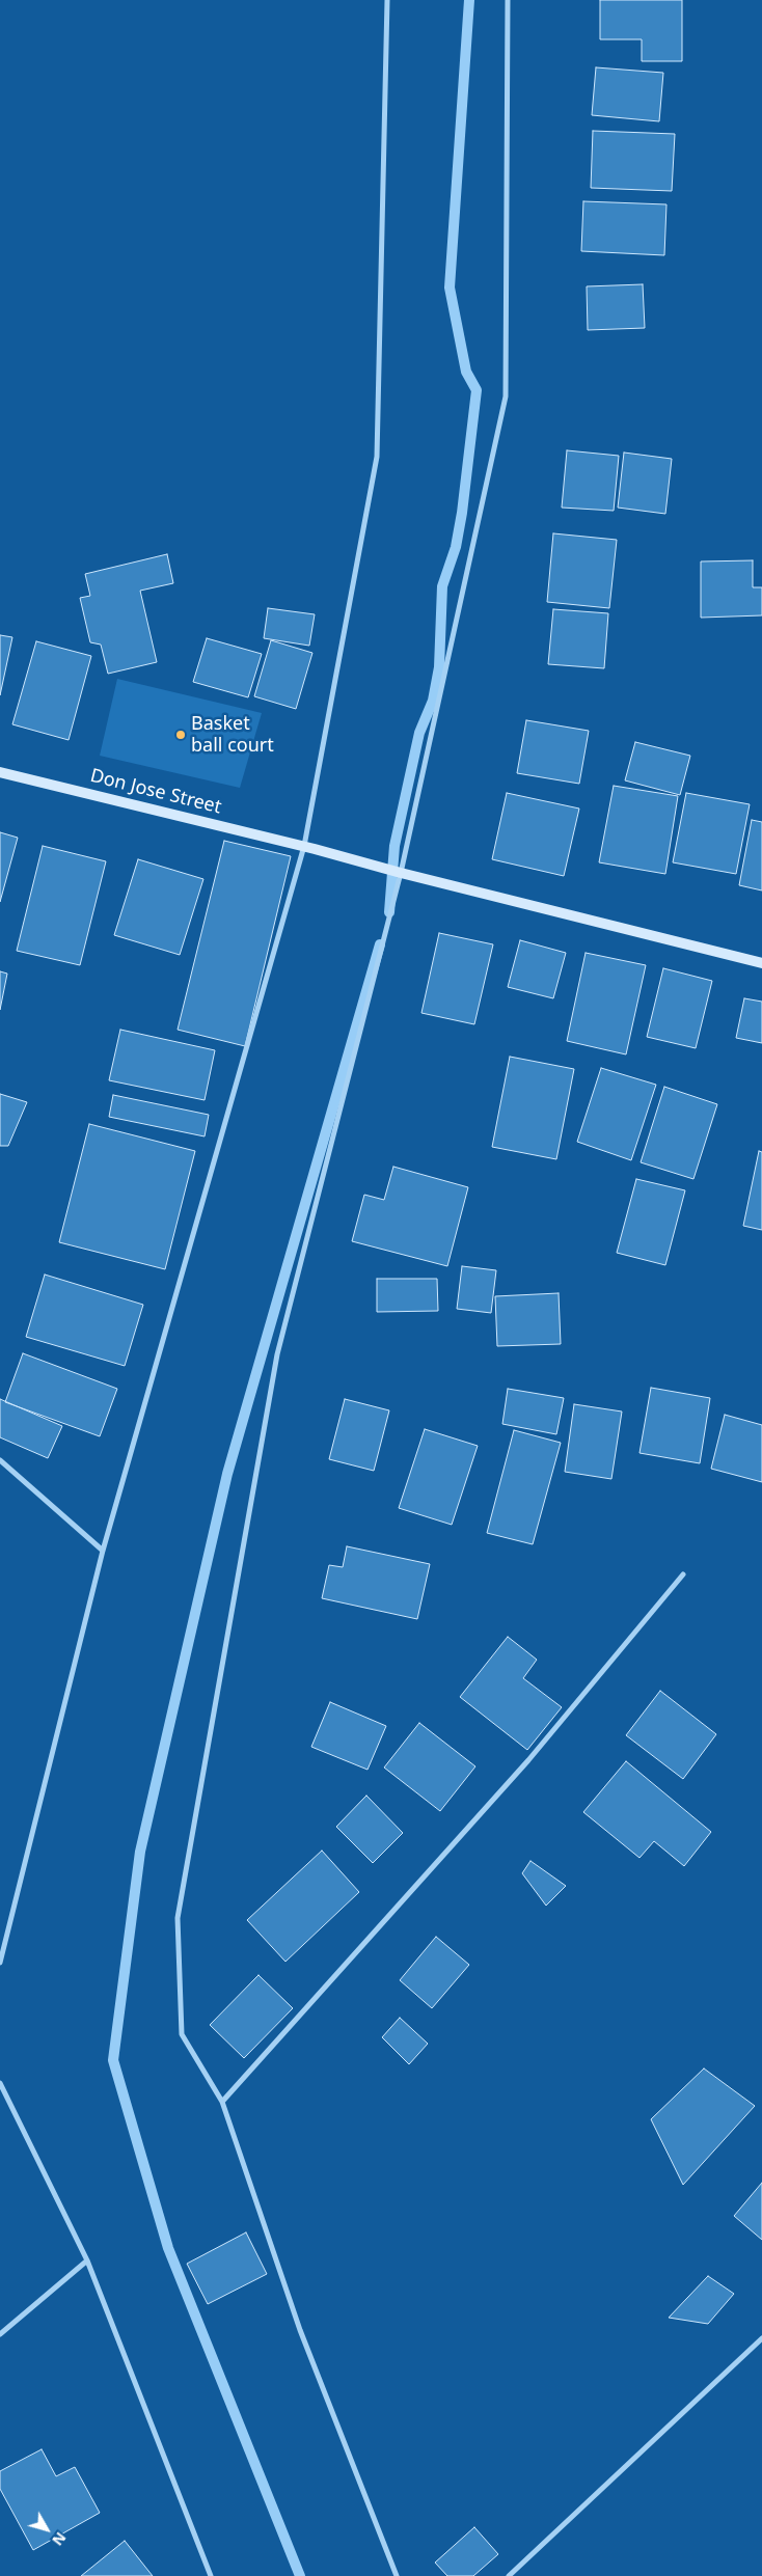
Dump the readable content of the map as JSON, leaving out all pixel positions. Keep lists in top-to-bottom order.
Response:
{
  "streets": {
    "street": ["Don Jose Street"]
  },
  "places": ["Basket ball court"],
  "north": "bottom right"
}
